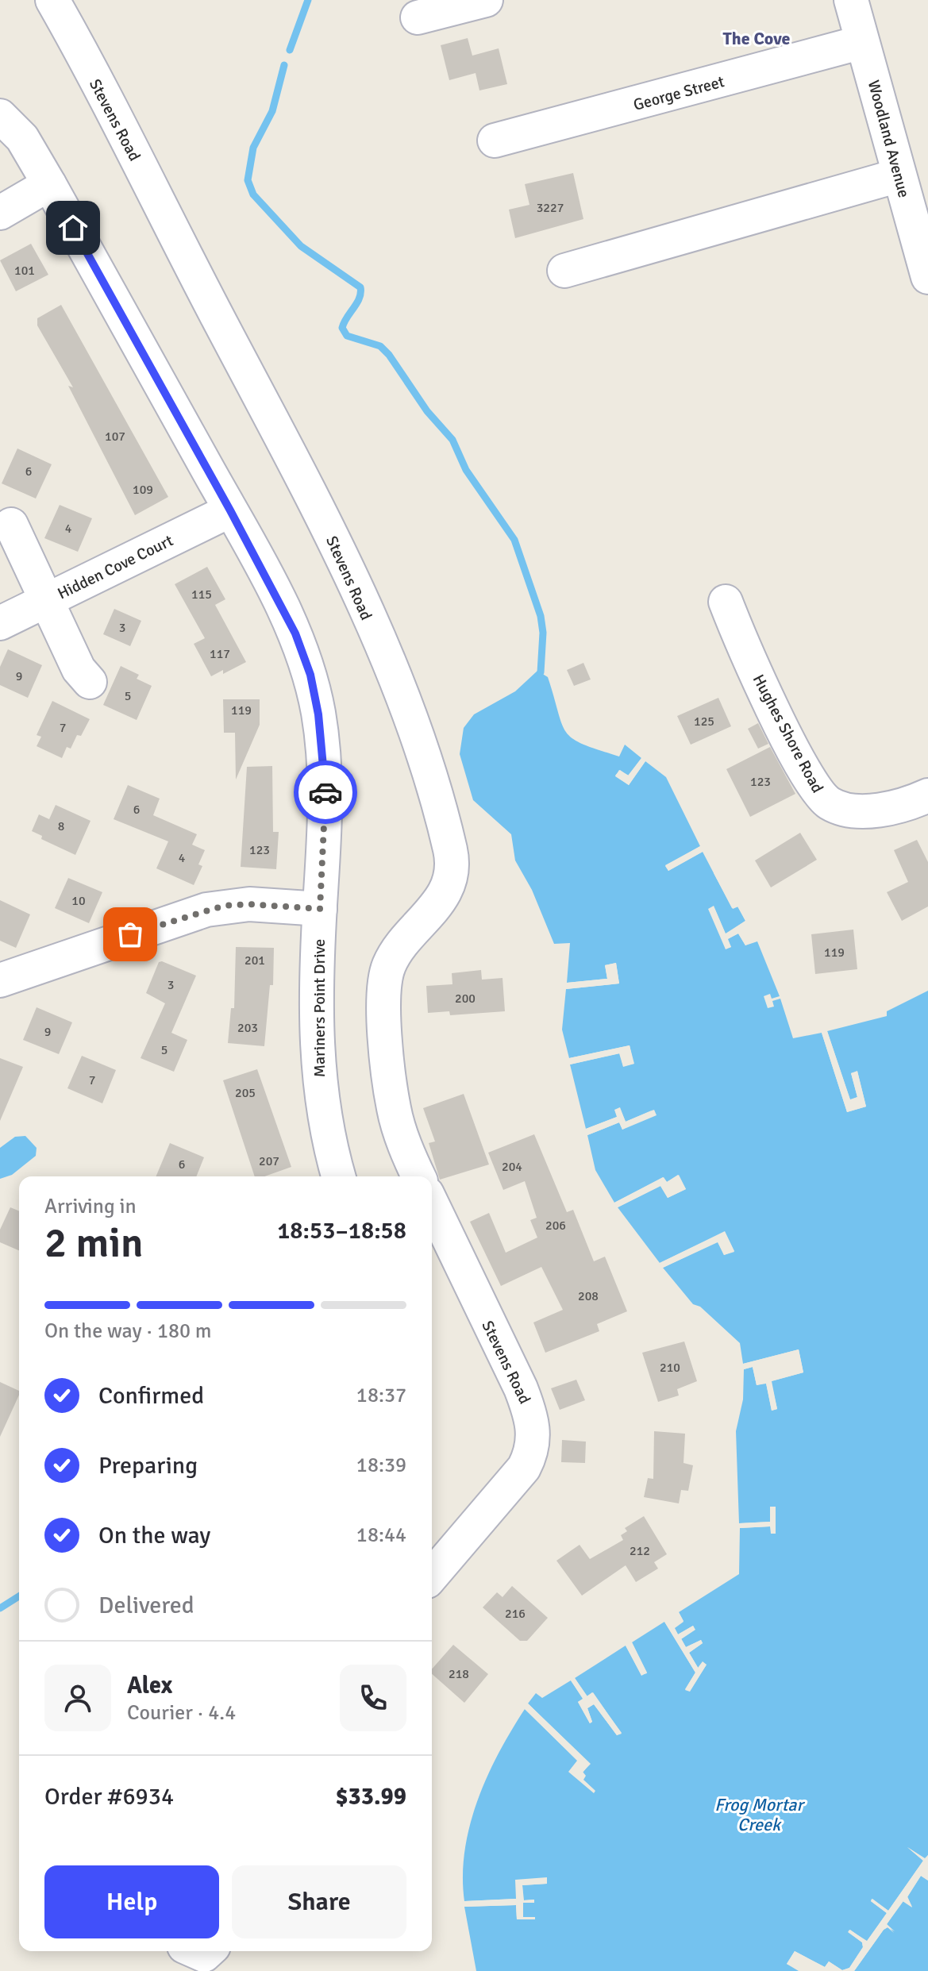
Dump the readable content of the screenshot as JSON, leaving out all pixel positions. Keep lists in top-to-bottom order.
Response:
{
  "streets": {
    "street": [
      "George Street",
      "Stevens Road",
      "Woodland Avenue",
      "Hidden Cove Court",
      "Hughes Shore Road",
      "Mariners Point Drive"
    ]
  },
  "crossings": [
    ["George Street", "Woodland Avenue"],
    ["Hidden Cove Court", "Mariners Point Drive"]
  ],
  "districts": ["The Cove"],
  "water": ["Frog Mortar Creek"],
  "house_numbers": [
    "3227",
    "101",
    "107",
    "6",
    "109",
    "4",
    "115",
    "3",
    "117",
    "9",
    "5",
    "119",
    "125",
    "7",
    "123",
    "6",
    "8",
    "123",
    "4",
    "10",
    "119",
    "201",
    "3",
    "200",
    "203",
    "9",
    "5",
    "7",
    "205",
    "207",
    "6",
    "204",
    "206",
    "208",
    "210",
    "212",
    "216",
    "218"
  ],
  "page": {
    "heading": ["2 min", "Arriving in", "18:53–18:58"],
    "panel": [
      "Alex",
      "Courier · 4.4",
      "Order #6934",
      "$33.99"
    ],
    "bar": "On the way · 180 m",
    "list": [
      ["Confirmed", "18:37"],
      ["Preparing", "18:39"],
      ["On the way", "18:44"],
      "Delivered"
    ],
    "buttons": ["Help", "Share"]
  }
}
